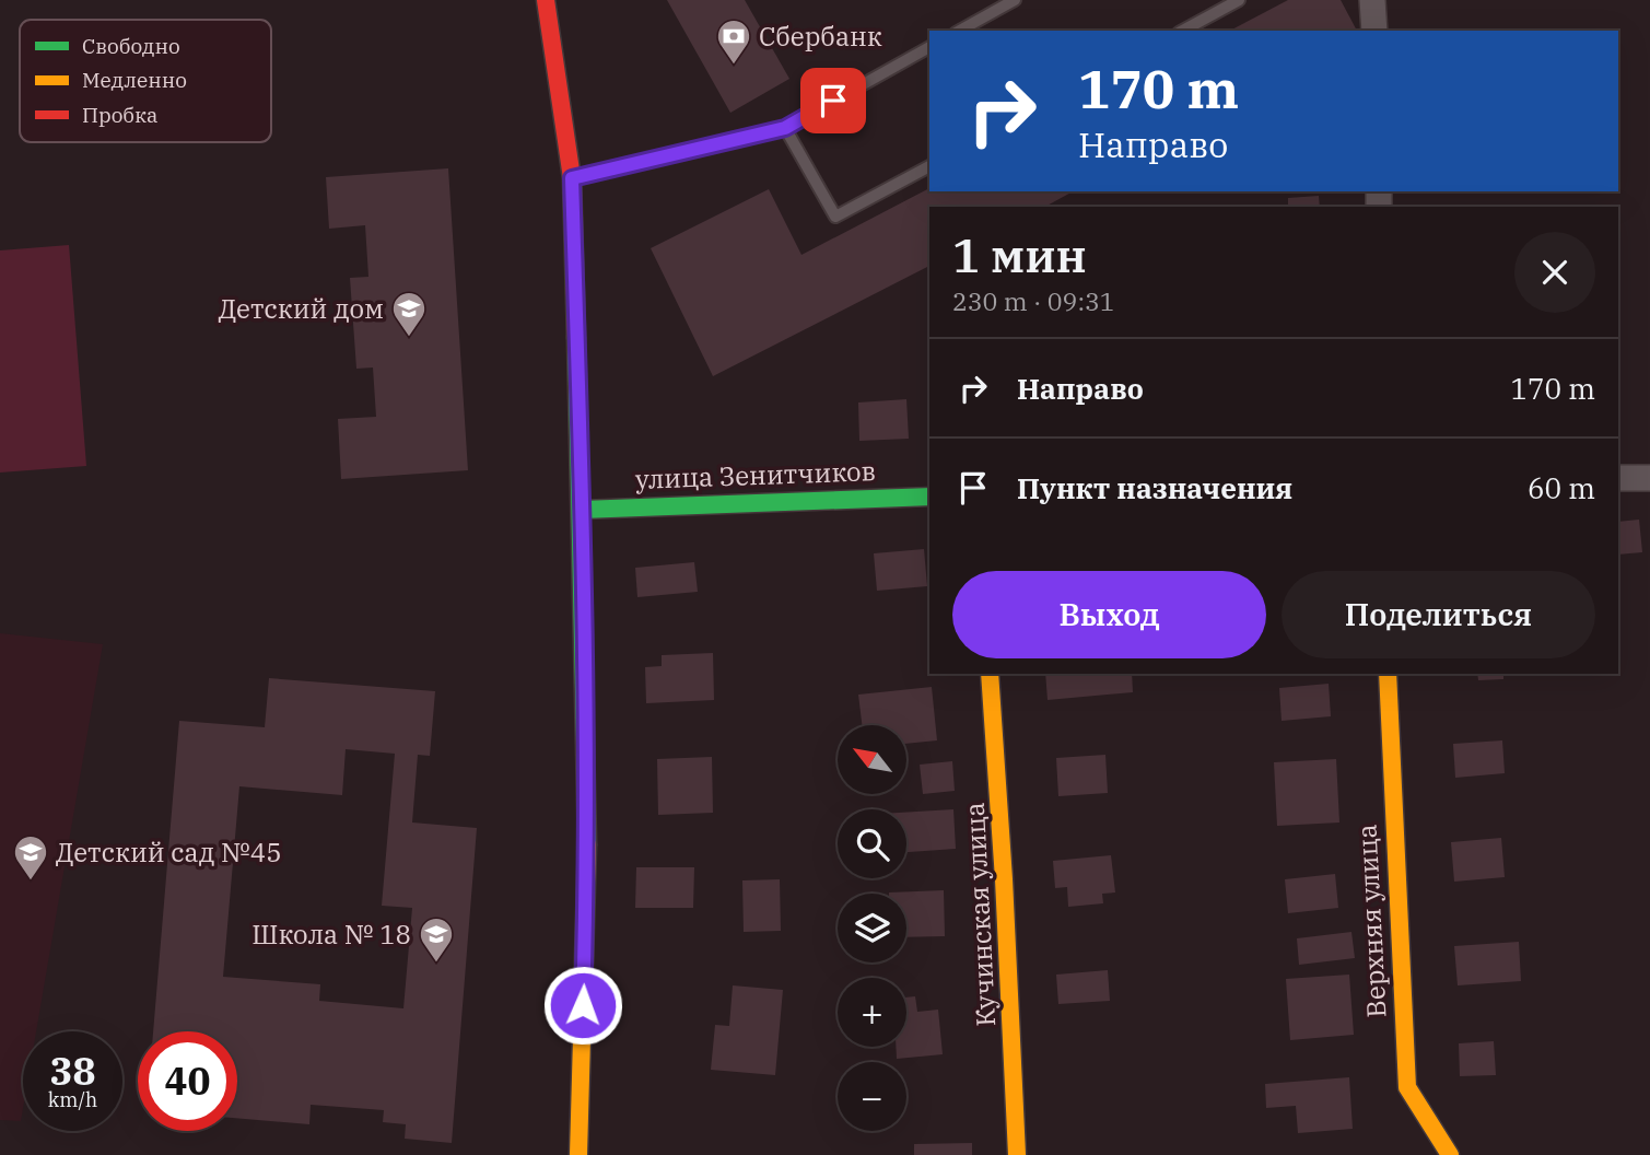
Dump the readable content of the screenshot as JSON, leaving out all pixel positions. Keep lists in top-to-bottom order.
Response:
{
  "streets": {
    "street": ["улица Зенитчиков", "Кучинская улица", "Верхняя улица"]
  },
  "places": {
    "bank": ["Сбербанк"],
    "school or university": ["Детский дом", "Детский сад №45", "Школа № 18"]
  },
  "legend": ["Свободно", "Медленно", "Пробка"],
  "north": "top left",
  "page": {
    "turn": ["170 m", "Направо"],
    "heading": ["1 мин", "230 m · 09:31"],
    "list": [
      {
        "name": "Направо",
        "value": "170 m"
      },
      {
        "name": "Пункт назначения",
        "value": "60 m"
      }
    ],
    "buttons": ["Выход", "Поделиться"],
    "map_buttons": ["+", "−"],
    "speed": "38 km/h",
    "limit": "40"
  }
}
